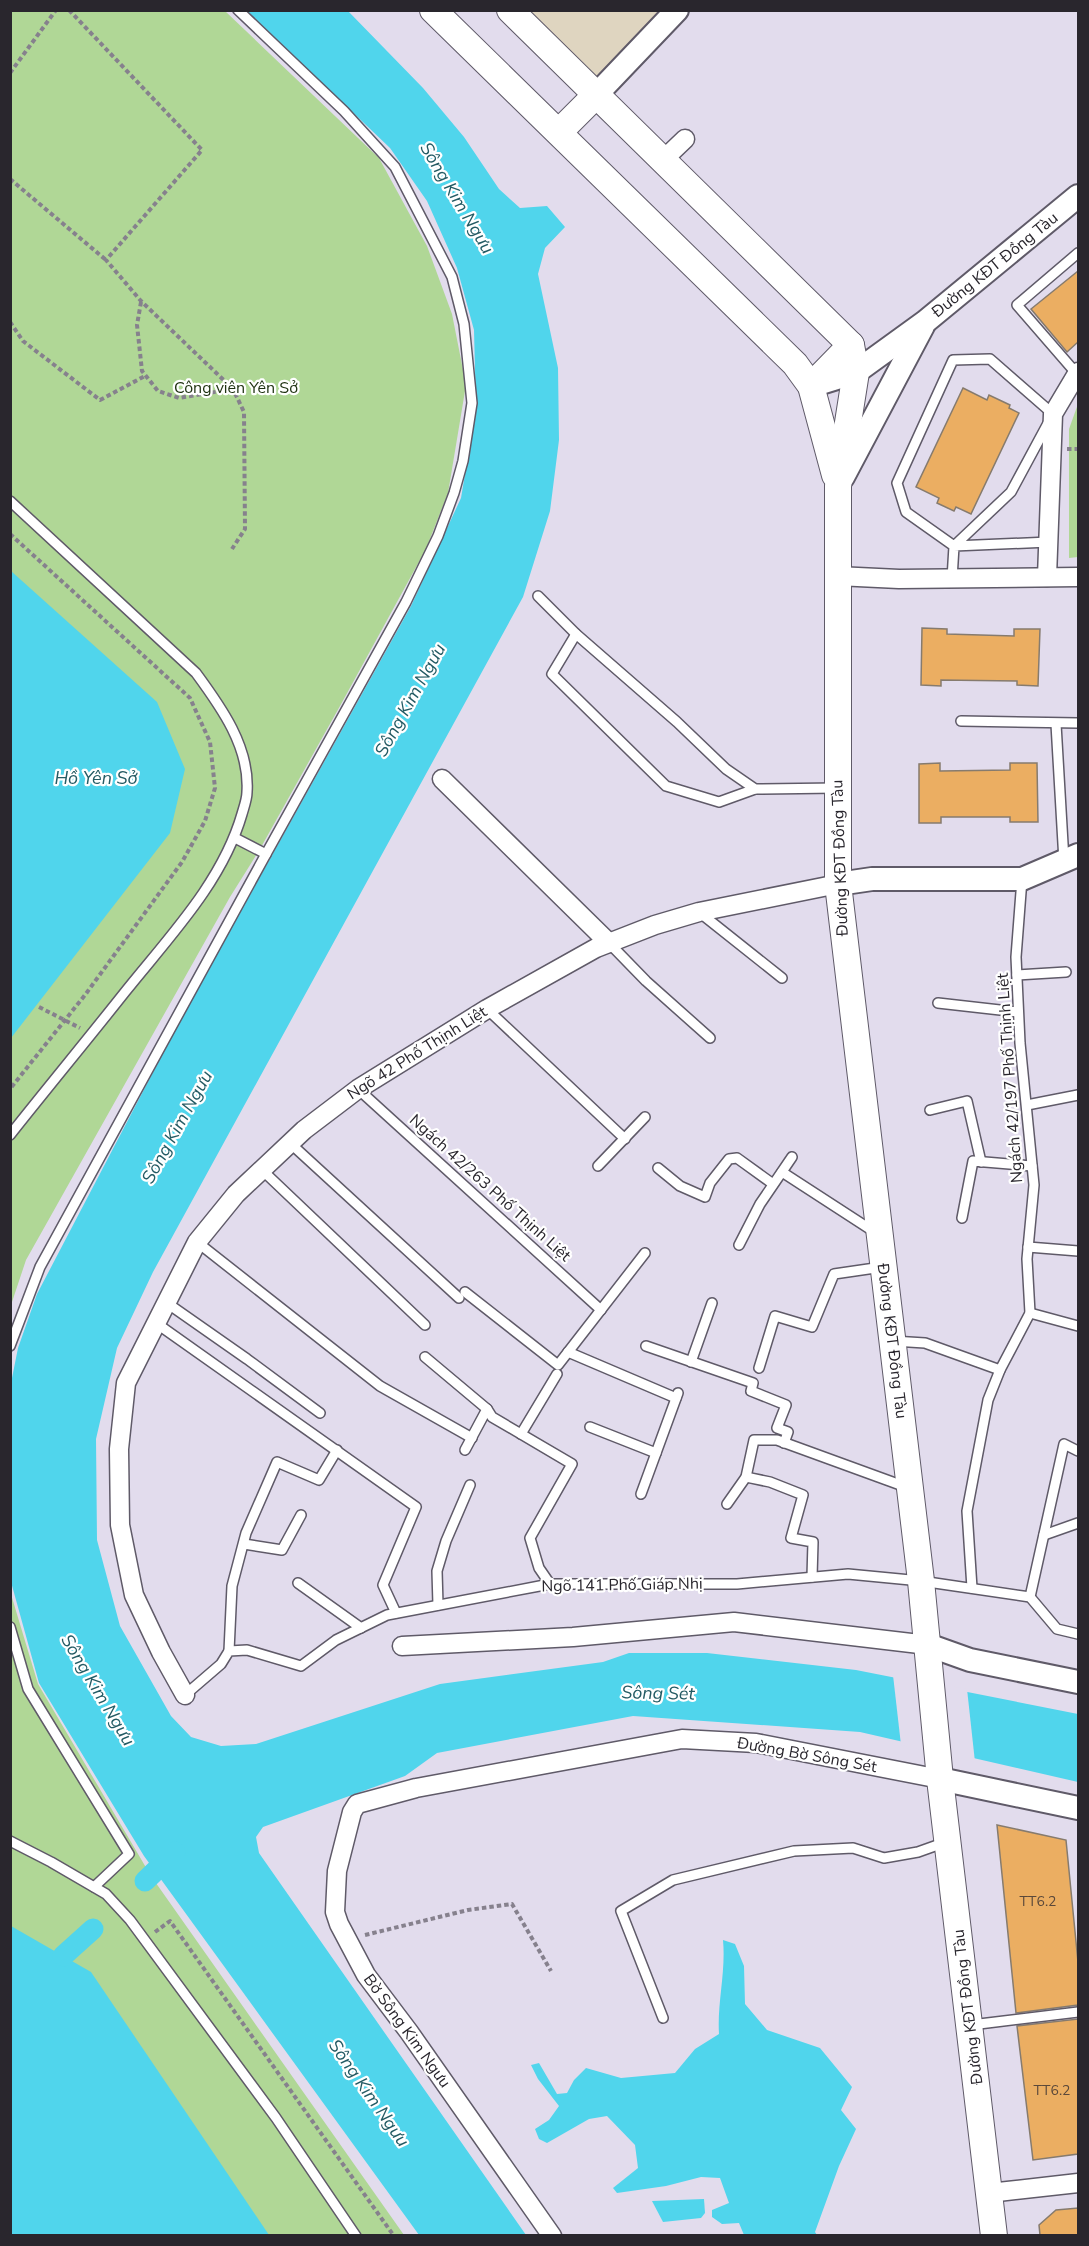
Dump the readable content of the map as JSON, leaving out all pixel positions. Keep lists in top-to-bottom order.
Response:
{
  "streets": {
    "main road": ["Đường KĐT Đồng Tàu"],
    "street": ["Ngõ 42 Phố Thịnh Liệt", "Đường Bờ Sông Sét", "Bờ Sông Kim Ngưu"],
    "lane": ["Ngách 42/197 Phố Thịnh Liệt", "Ngách 42/263 Phố Thịnh Liệt", "Ngõ 141 Phố Giáp Nhị"]
  },
  "crossings": [
    ["Đường KĐT Đồng Tàu", "Ngõ 42 Phố Thịnh Liệt"],
    ["Đường KĐT Đồng Tàu", "Ngõ 141 Phố Giáp Nhị"],
    ["Đường KĐT Đồng Tàu", "Đường Bờ Sông Sét"],
    ["Ngõ 42 Phố Thịnh Liệt", "Ngách 42/197 Phố Thịnh Liệt"],
    ["Ngõ 42 Phố Thịnh Liệt", "Ngách 42/263 Phố Thịnh Liệt"],
    ["Ngách 42/197 Phố Thịnh Liệt", "Ngõ 141 Phố Giáp Nhị"],
    ["Đường Bờ Sông Sét", "Bờ Sông Kim Ngưu"]
  ],
  "water": ["Sông Kim Ngưu", "Hồ Yên Sở", "Sông Sét"],
  "parks": ["Công viên Yên Sở"],
  "house_numbers": ["TT6.2", "TT6.2"]
}
